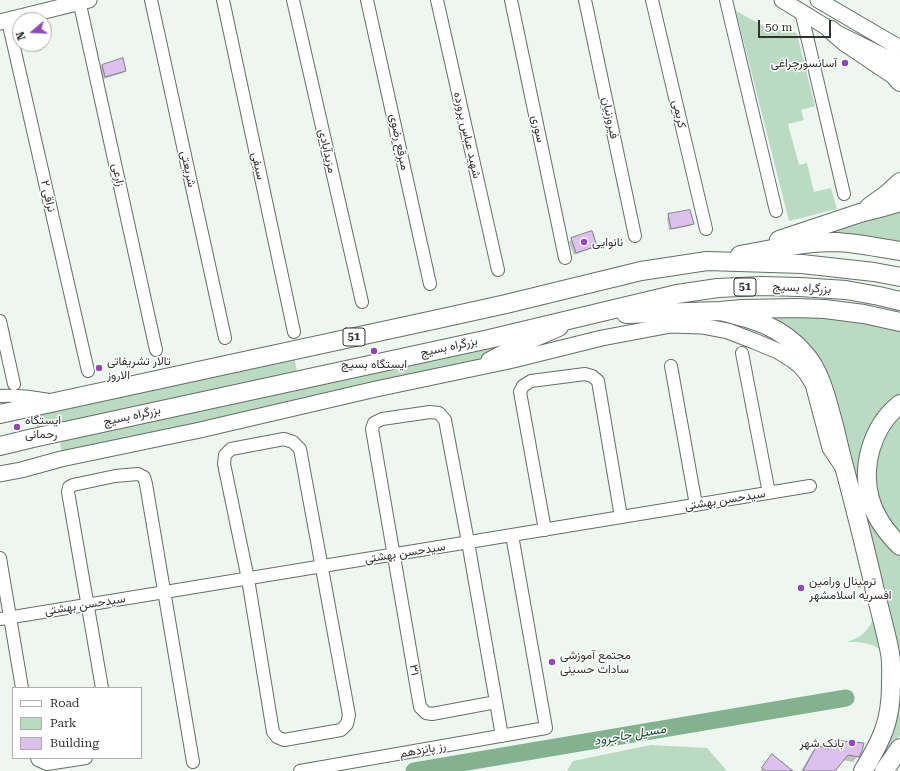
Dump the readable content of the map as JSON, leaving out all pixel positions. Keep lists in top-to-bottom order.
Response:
{
  "streets": {
    "highway": ["51", "بزرگراه بسیج"],
    "street": [
      "کریمی",
      "فیروزنیان",
      "سوری",
      "شهید عباس پرورده",
      "مبرقع رضوی",
      "مزیدآبادی",
      "سیفی",
      "شریعتی",
      "زارعی",
      "نراقی ۲",
      "سیدحسن بهشتی",
      "۳۱",
      "رز پانزدهم"
    ]
  },
  "crossings": [
    ["سیدحسن بهشتی", "۳۱"],
    ["سیدحسن بهشتی", "رز پانزدهم"]
  ],
  "water": ["مسیل جاجرود"],
  "places": [
    "آسانسورچراغی",
    "نانوایی",
    "ایستگاه بسیج",
    "تالار تشریفاتی الاروز",
    "ایستگاه رحمانی",
    "ترمینال ورامین افسریه اسلامشهر",
    "مجتمع آموزشی سادات حسینی",
    "بانک شهر"
  ],
  "legend": ["Road", "Park", "Building"],
  "scale_bar": "50 m",
  "north": "left"
}
